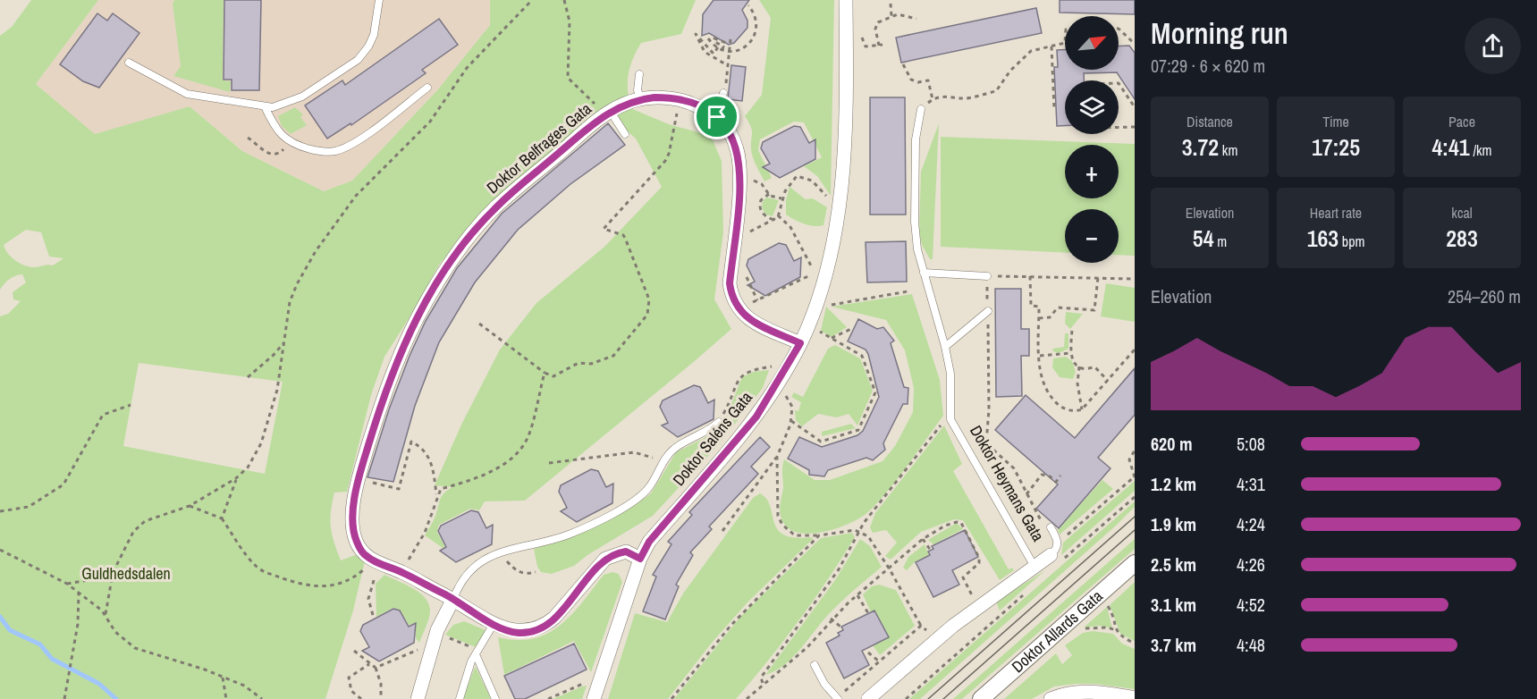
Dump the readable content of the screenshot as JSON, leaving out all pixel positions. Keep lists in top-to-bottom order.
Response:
{
  "streets": {
    "street": [
      "Doktor Belfrages Gata",
      "Doktor Saléns Gata",
      "Doktor Heymans Gata",
      "Doktor Allards Gata"
    ]
  },
  "crossings": [
    ["Doktor Belfrages Gata", "Doktor Saléns Gata"]
  ],
  "parks": ["Guldhedsdalen"],
  "north": "top right",
  "page": {
    "heading": ["Morning run", "07:29 · 6 × 620 m"],
    "map_buttons": ["+", "−"],
    "stats": [
      ["Distance", "3.72 km"],
      ["Time", "17:25"],
      ["Pace", "4:41 /km"],
      ["Elevation", "54 m"],
      ["Heart rate", "163 bpm"],
      ["kcal", "283"]
    ],
    "chart": ["Elevation", "254–260 m"],
    "list": [
      {
        "name": "620 m",
        "note": "5:08"
      },
      {
        "name": "1.2 km",
        "note": "4:31"
      },
      {
        "name": "1.9 km",
        "note": "4:24"
      },
      {
        "name": "2.5 km",
        "note": "4:26"
      },
      {
        "name": "3.1 km",
        "note": "4:52"
      },
      {
        "name": "3.7 km",
        "note": "4:48"
      }
    ]
  }
}
